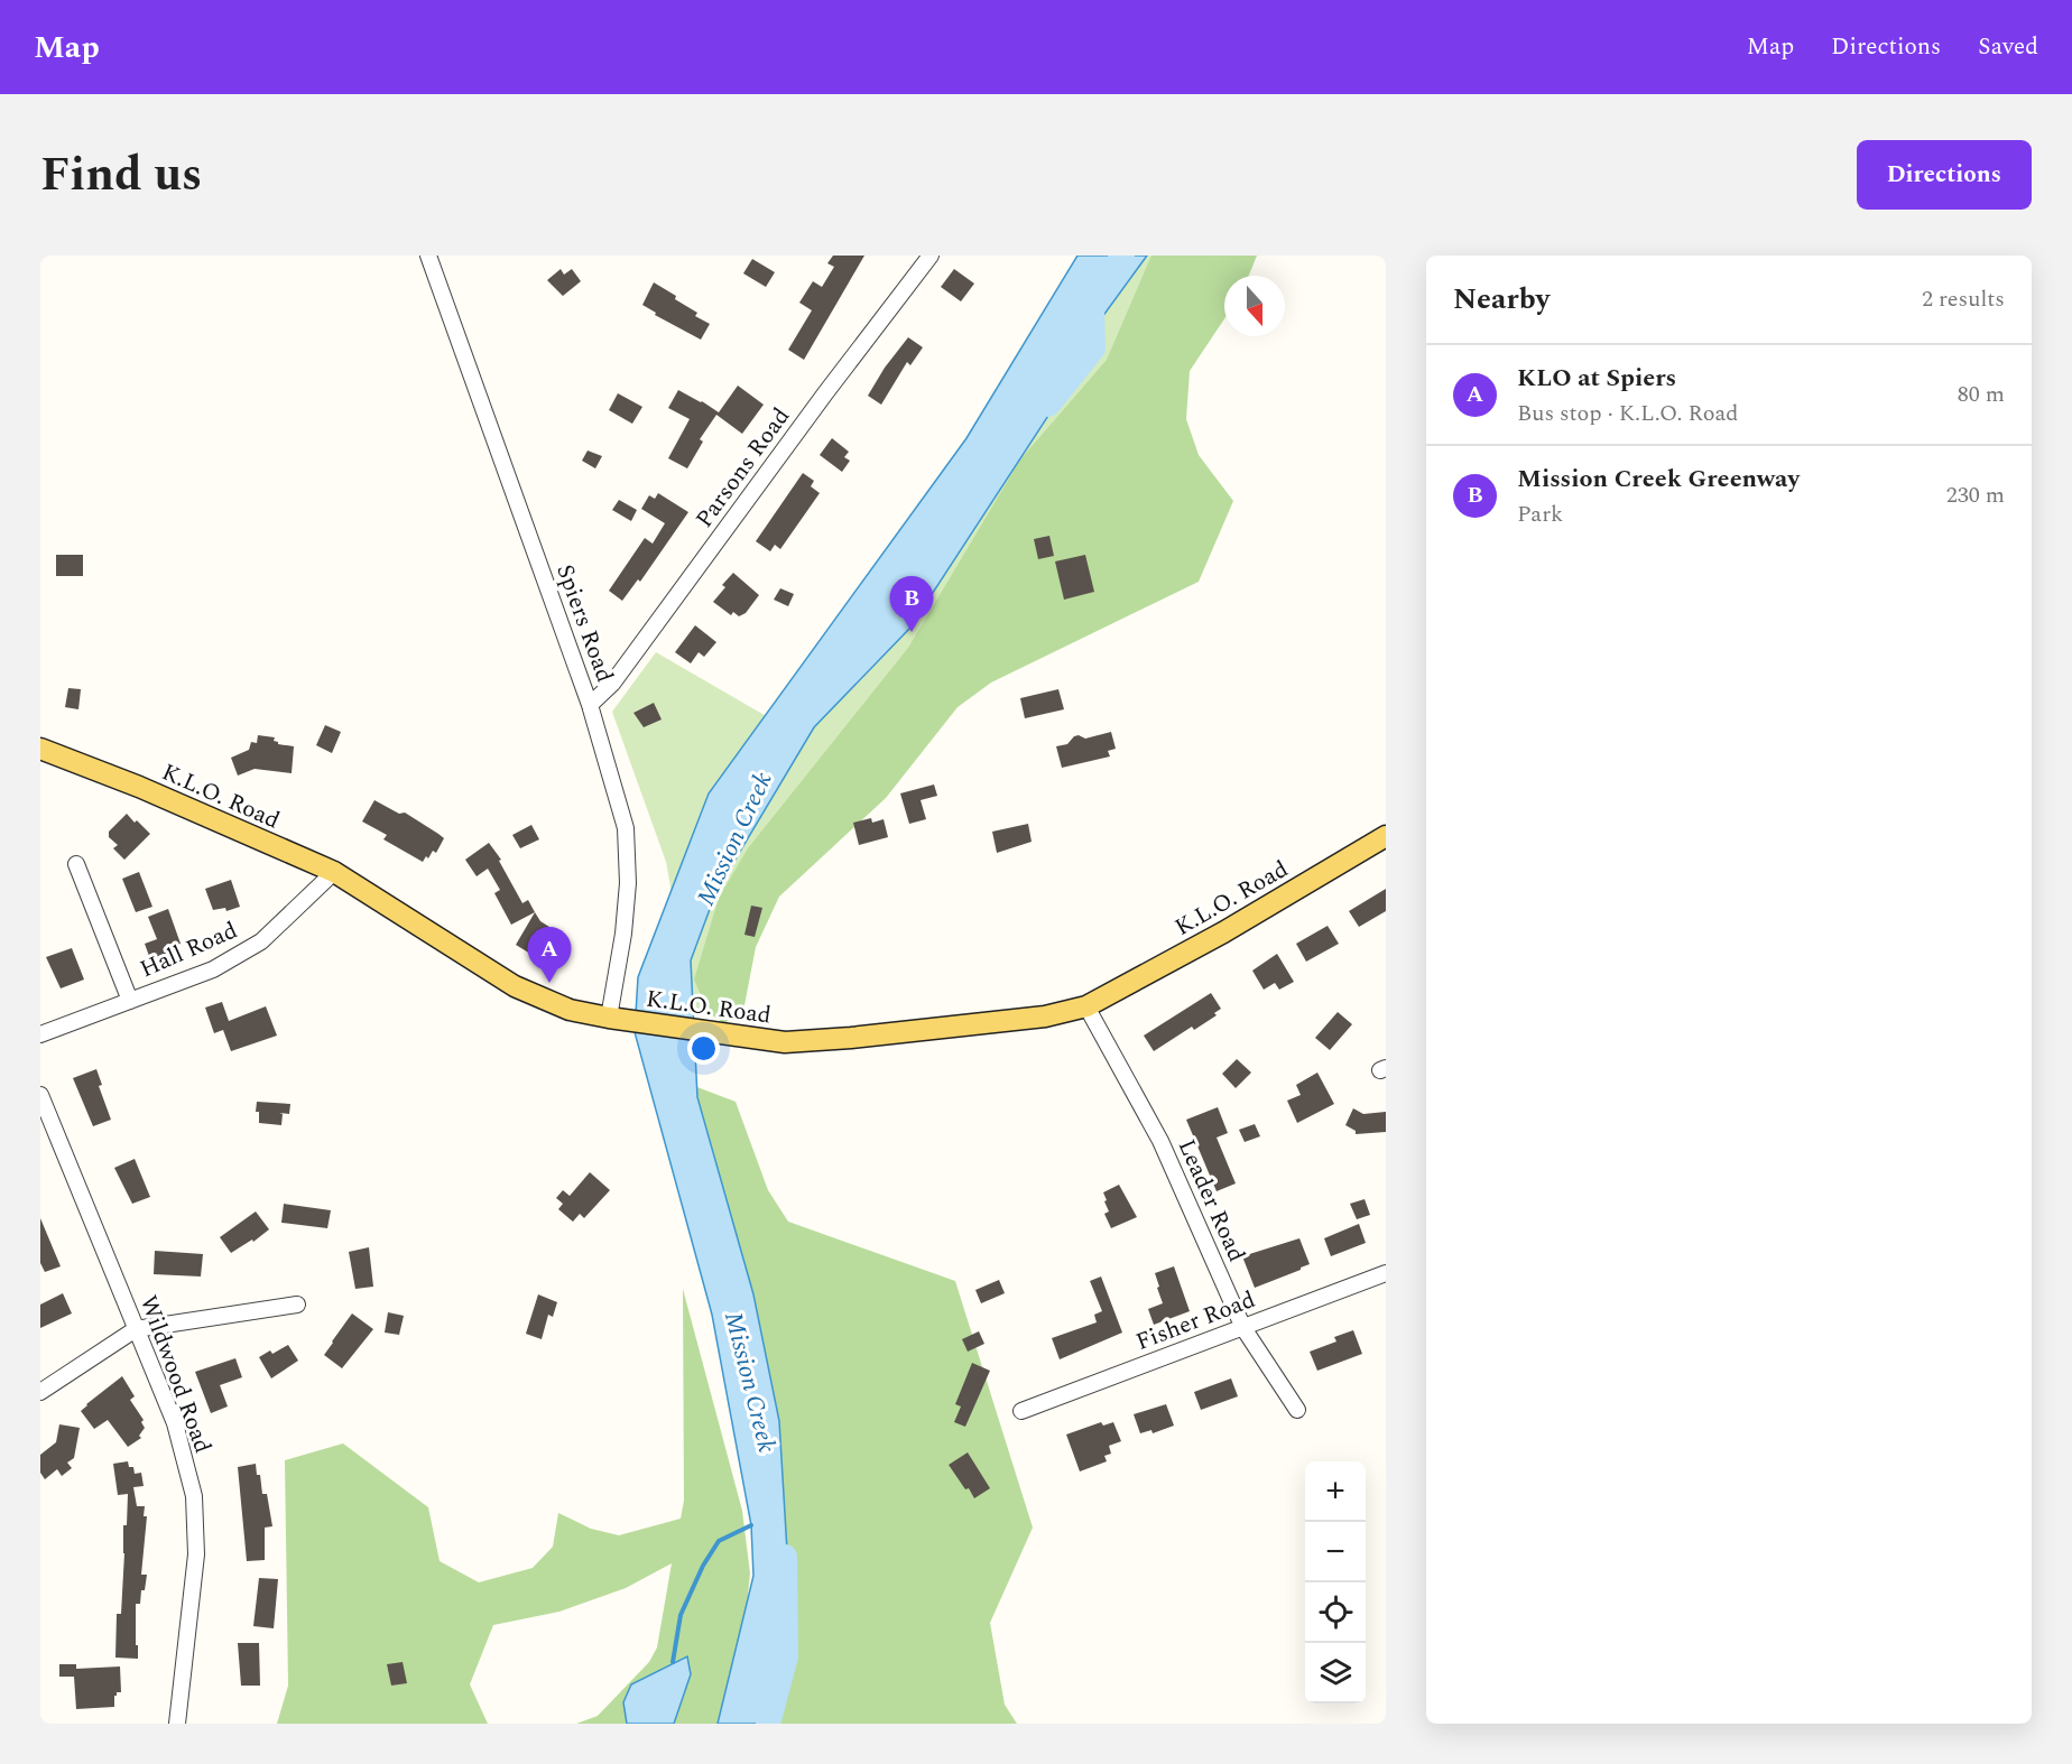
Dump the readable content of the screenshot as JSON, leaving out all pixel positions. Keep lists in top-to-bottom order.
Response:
{
  "streets": {
    "main road": ["K.L.O. Road"],
    "street": [
      "Parsons Road",
      "Spiers Road",
      "Hall Road",
      "Leader Road",
      "Fisher Road",
      "Wildwood Road"
    ]
  },
  "crossings": [
    ["Parsons Road", "Spiers Road"],
    ["Spiers Road", "K.L.O. Road"],
    ["K.L.O. Road", "Hall Road"],
    ["K.L.O. Road", "Leader Road"],
    ["Leader Road", "Fisher Road"]
  ],
  "water": ["Mission Creek"],
  "north": "bottom",
  "page": {
    "header": "Map",
    "nav": ["Map", "Directions", "Saved"],
    "title": "Find us",
    "buttons": "Directions",
    "heading": ["Nearby", "2 results"],
    "list": [
      {
        "mark": "A",
        "name": "KLO at Spiers",
        "note": "Bus stop · K.L.O. Road",
        "value": "80 m"
      },
      {
        "mark": "B",
        "name": "Mission Creek Greenway",
        "note": "Park",
        "value": "230 m"
      }
    ],
    "pins": ["B", "A"],
    "map_buttons": ["+", "−"]
  }
}
